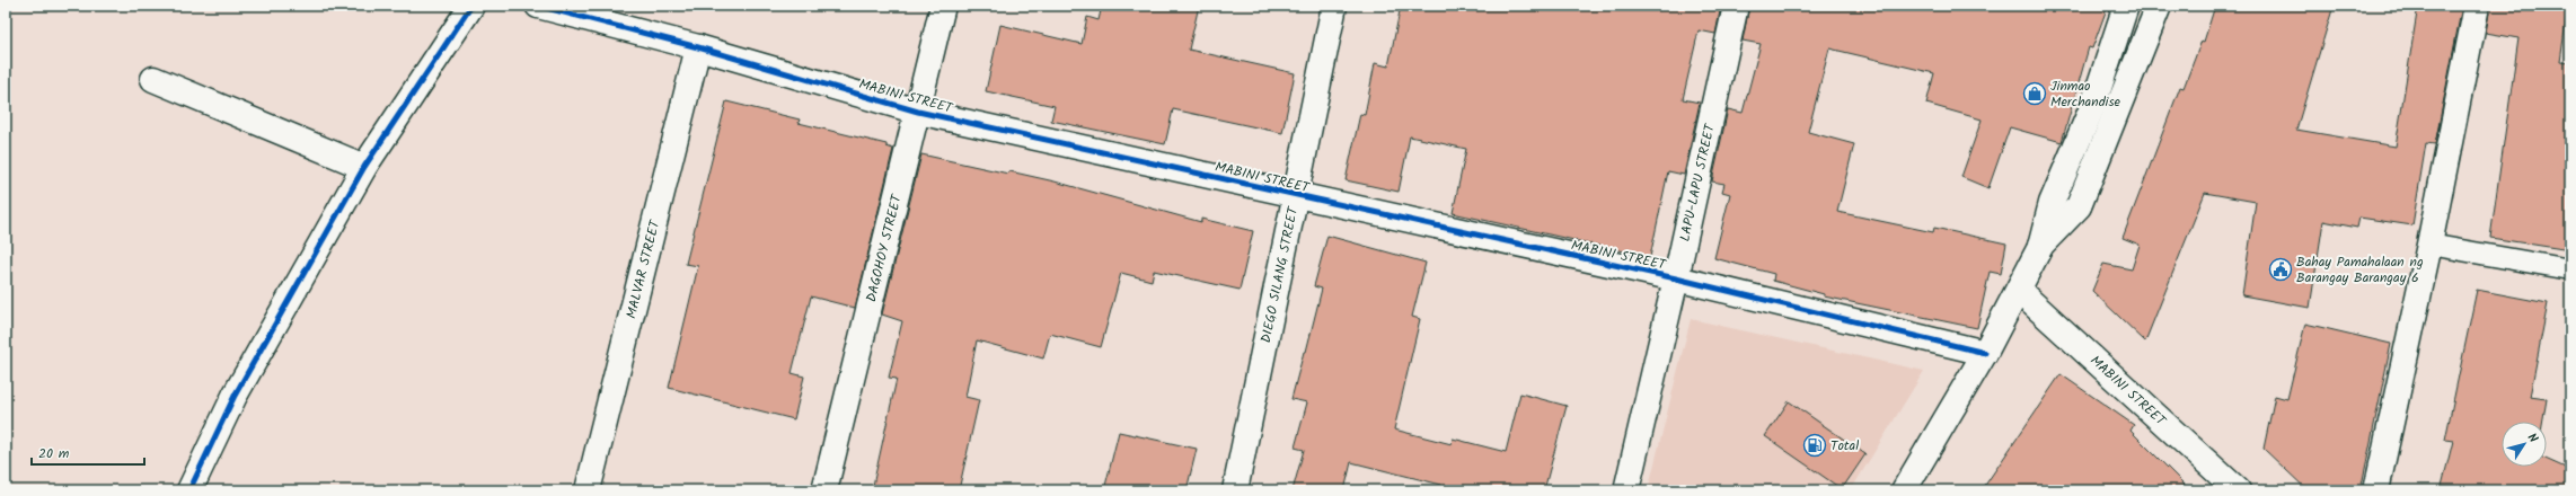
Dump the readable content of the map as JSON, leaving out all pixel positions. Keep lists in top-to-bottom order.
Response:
{
  "streets": {
    "street": [
      "MABINI STREET",
      "LAPU-LAPU STREET",
      "DAGOHOY STREET",
      "MALVAR STREET",
      "DIEGO SILANG STREET"
    ]
  },
  "crossings": [
    ["MABINI STREET", "LAPU-LAPU STREET"],
    ["MABINI STREET", "DAGOHOY STREET"],
    ["MABINI STREET", "MALVAR STREET"],
    ["MABINI STREET", "DIEGO SILANG STREET"]
  ],
  "places": {
    "shop": ["Jinmao Merchandise"],
    "public building": ["Bahay Pamahalaan ng Barangay Barangay 6"],
    "fuel station": ["Total"]
  },
  "scale_bar": "20 m",
  "north": "top right"
}
